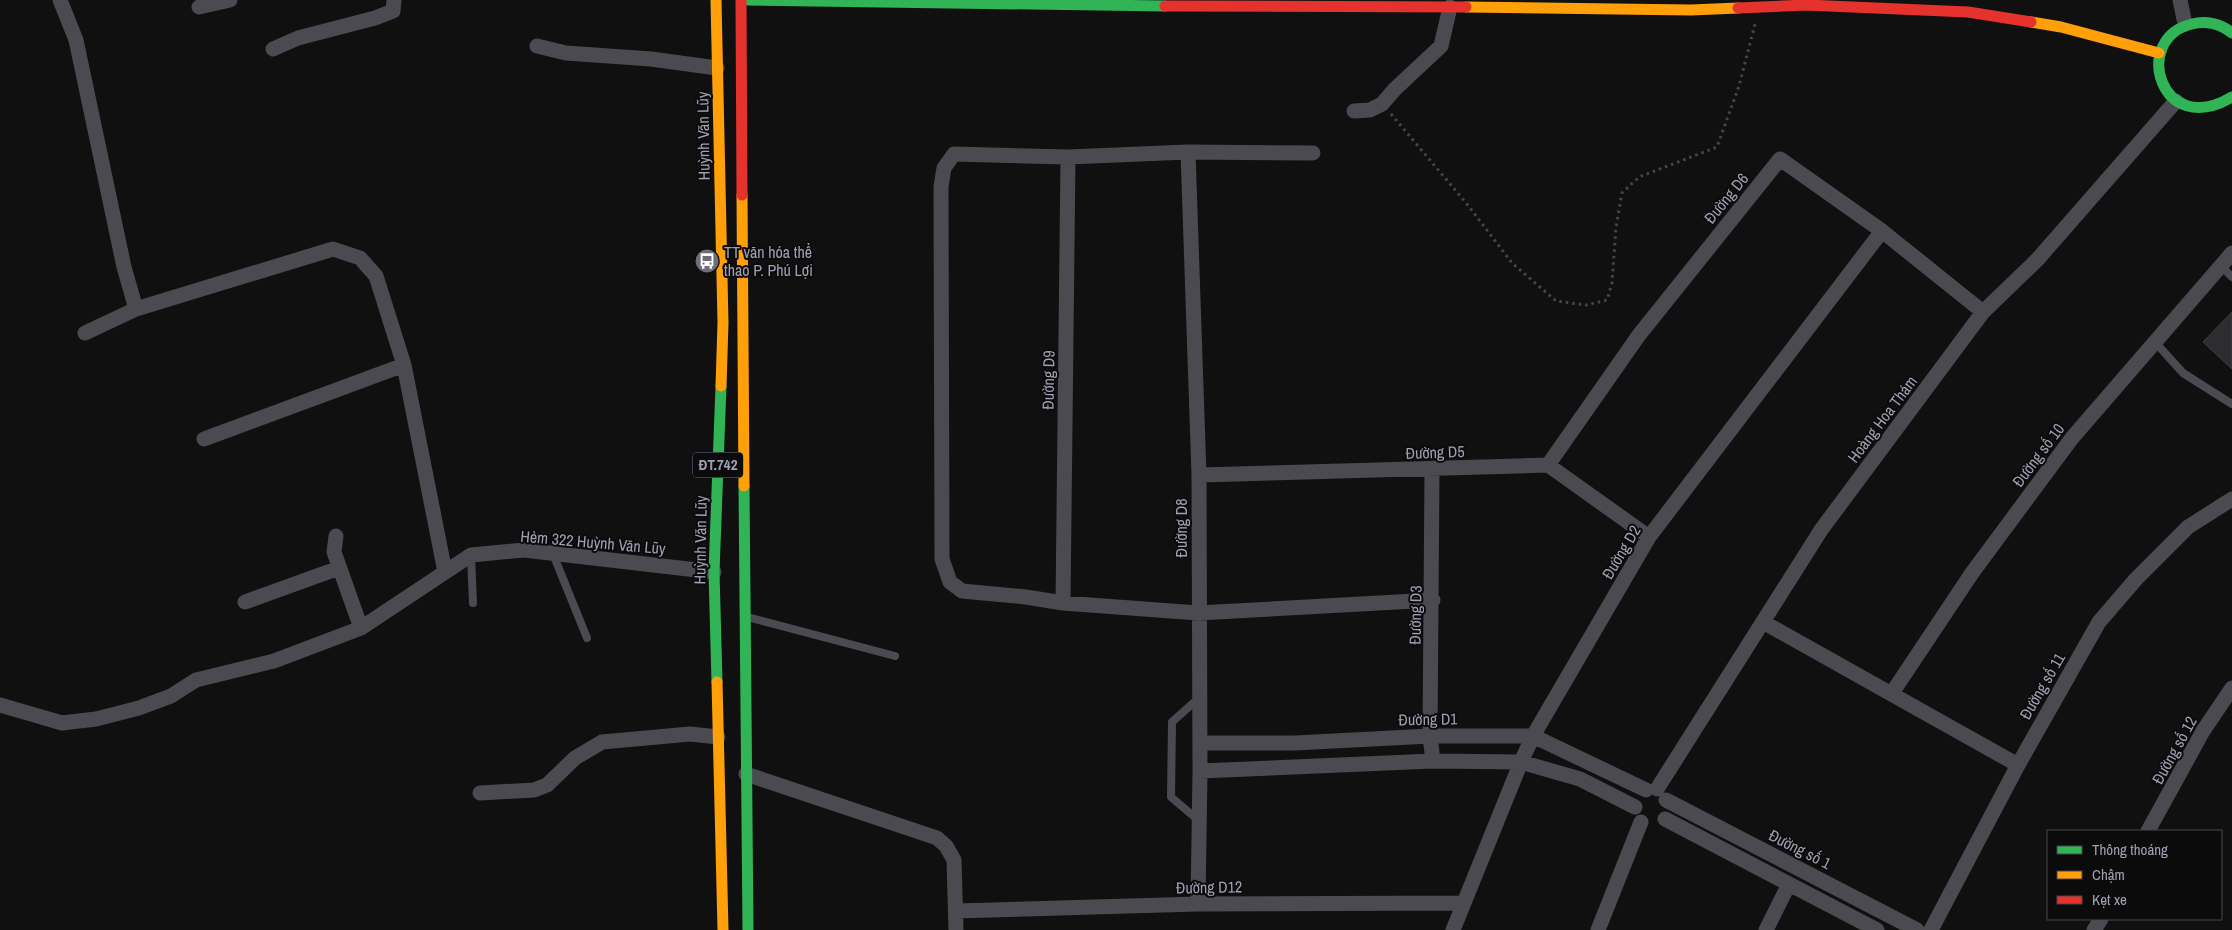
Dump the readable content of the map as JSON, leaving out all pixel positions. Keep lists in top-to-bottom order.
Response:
{
  "streets": {
    "main road": ["Huỳnh Văn Lũy", "ĐT.742"],
    "street": [
      "Đường D6",
      "Đường D9",
      "Hoàng Hoa Thám",
      "Đường D5",
      "Đường số 10",
      "Đường D8",
      "Hẻm 322 Huỳnh Văn Lũy",
      "Đường D2",
      "Đường D3",
      "Đường số 11",
      "Đường D1",
      "Đường số 12",
      "Đường số 1",
      "Đường D12"
    ]
  },
  "crossings": [
    ["Huỳnh Văn Lũy", "Hẻm 322 Huỳnh Văn Lũy"],
    ["Đường D6", "Hoàng Hoa Thám"],
    ["Đường D6", "Đường D5"],
    ["Đường D6", "Đường D2"],
    ["Hoàng Hoa Thám", "Đường D1"],
    ["Hoàng Hoa Thám", "Đường số 1"],
    ["Đường D5", "Đường D8"],
    ["Đường D5", "Đường D3"],
    ["Đường D8", "Đường D1"],
    ["Đường D8", "Đường D12"],
    ["Đường D2", "Đường D1"],
    ["Đường D2", "Đường D12"],
    ["Đường D3", "Đường D1"],
    ["Đường D1", "Đường số 1"]
  ],
  "places": {
    "bus stop": ["TT văn hóa thể thao P. Phú Lợi"]
  },
  "legend": ["Thông thoáng", "Chậm", "Kẹt xe"]
}
